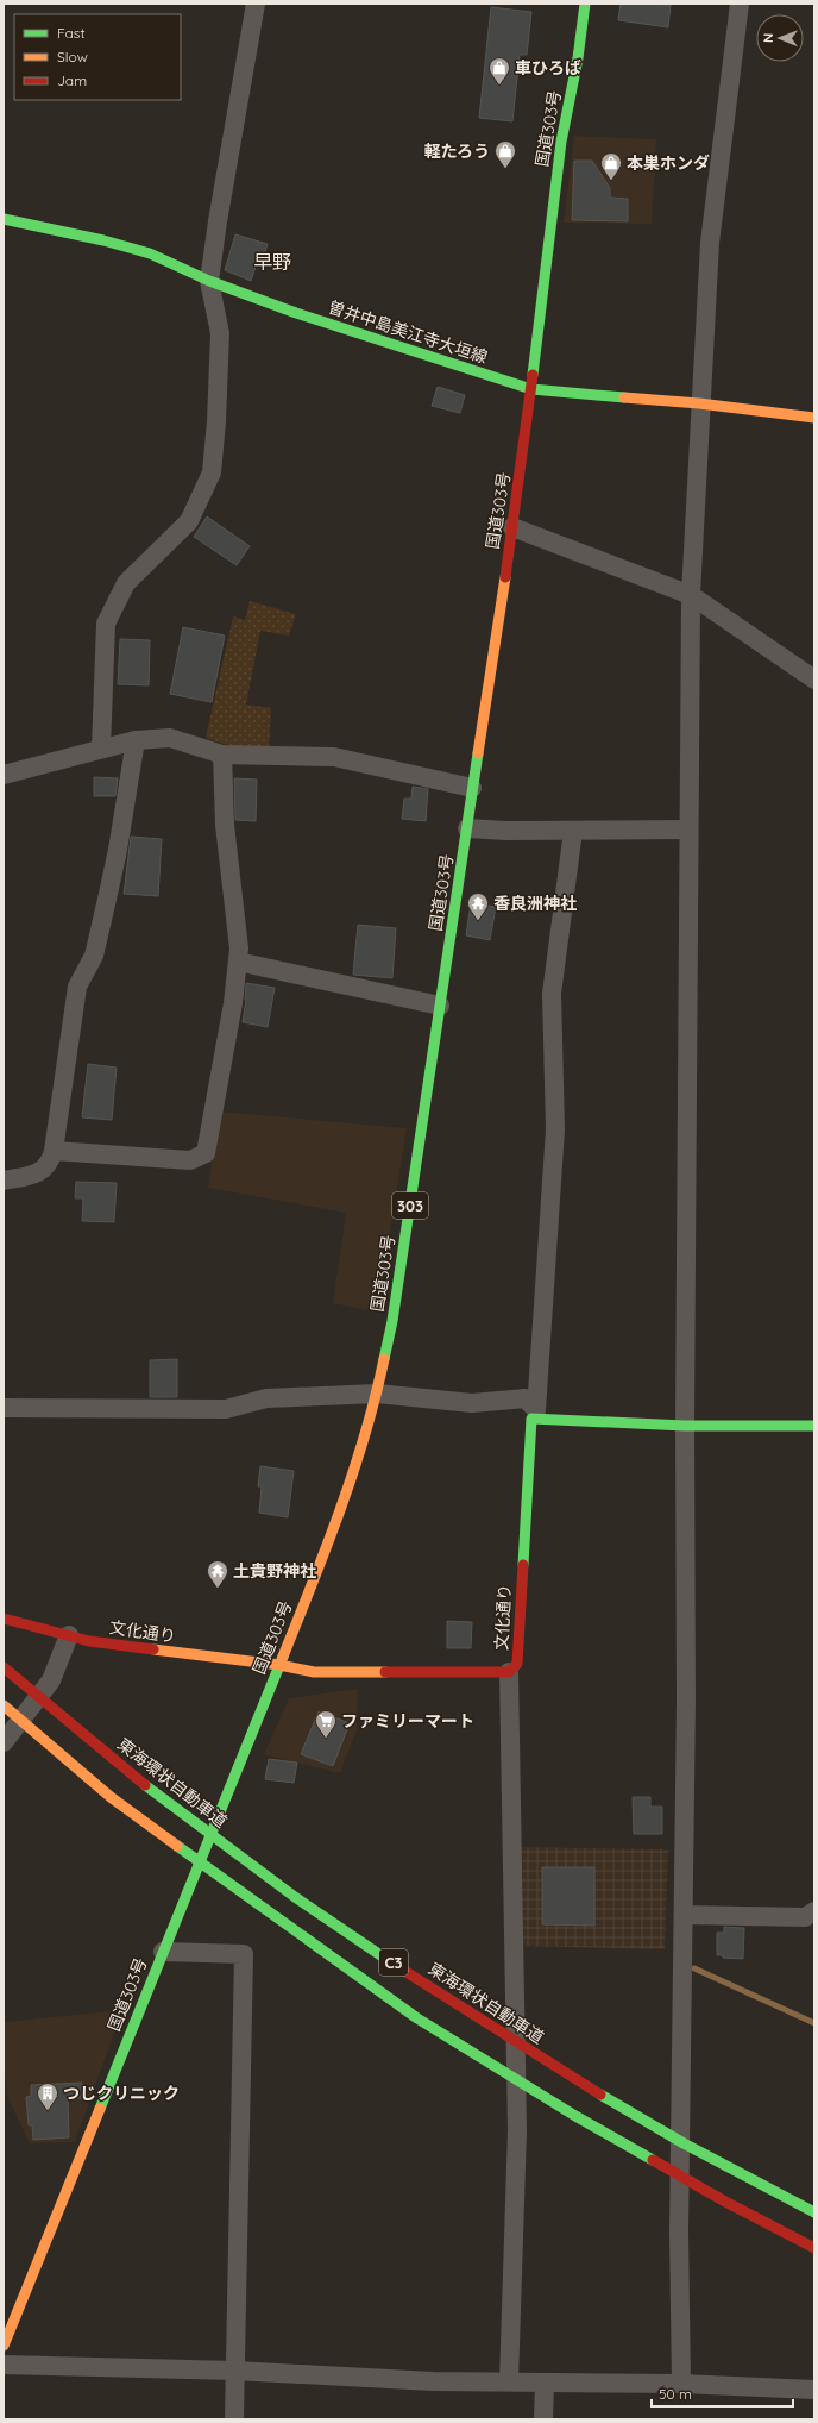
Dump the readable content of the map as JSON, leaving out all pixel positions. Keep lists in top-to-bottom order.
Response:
{
  "streets": {
    "main road": [
      "国道303号",
      "曽井中島美江寺大垣線",
      "303",
      "文化通り",
      "東海環状自動車道",
      "C3"
    ]
  },
  "crossings": [
    ["国道303号", "曽井中島美江寺大垣線"],
    ["国道303号", "文化通り"]
  ],
  "districts": ["早野"],
  "places": {
    "shop": ["車ひろば", "軽たろう", "本巣ホンダ"],
    "temple": ["香良洲神社", "土貴野神社"],
    "supermarket": ["ファミリーマート"],
    "building": ["つじクリニック"]
  },
  "legend": ["Fast", "Slow", "Jam"],
  "scale_bar": "50 m",
  "north": "left"
}
